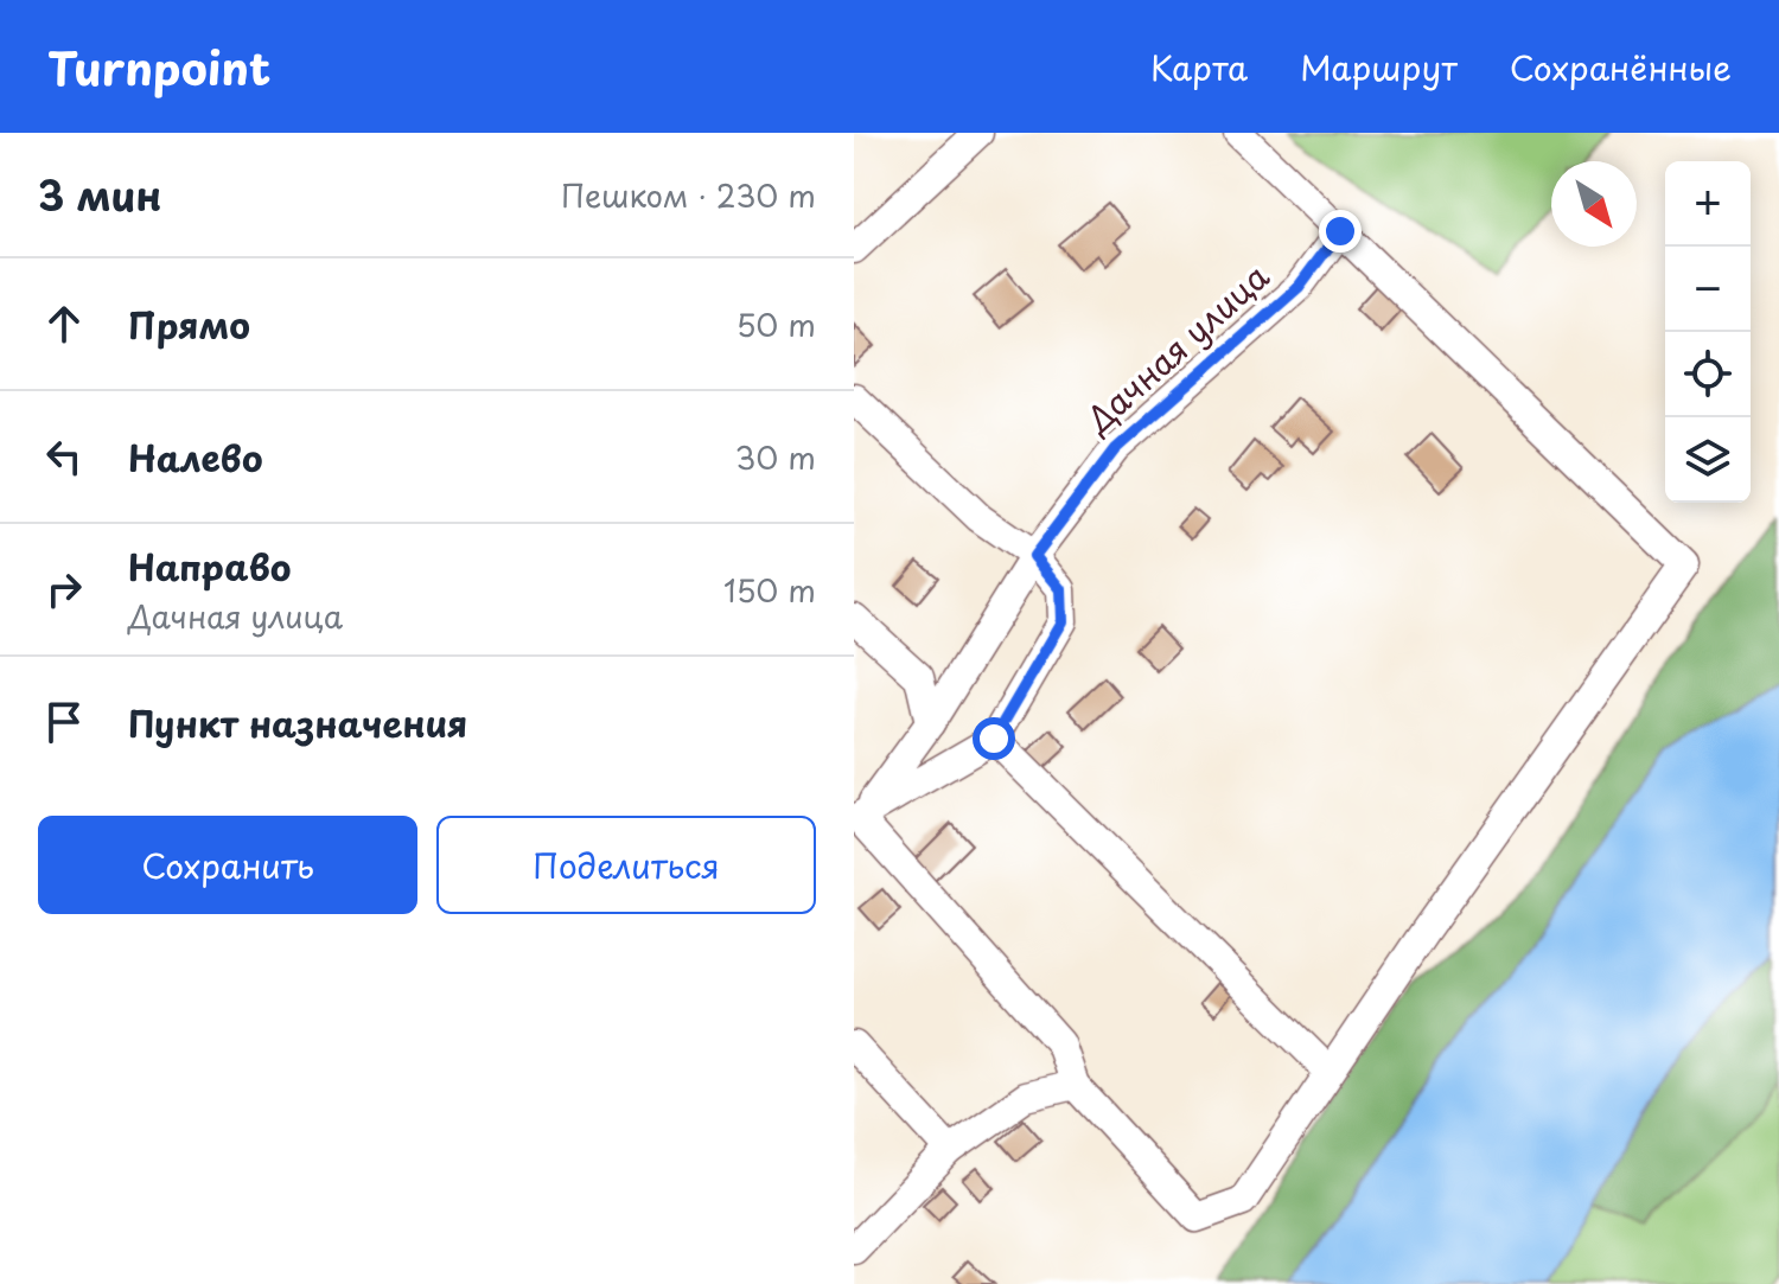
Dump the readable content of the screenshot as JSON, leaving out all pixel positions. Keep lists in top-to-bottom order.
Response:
{
  "streets": {
    "street": ["Дачная улица"]
  },
  "north": "bottom right",
  "page": {
    "header": "Turnpoint",
    "nav": ["Карта", "Маршрут", "Сохранённые"],
    "heading": ["3 мин", "Пешком · 230 m"],
    "map_buttons": ["+", "−"],
    "list": [
      ["Прямо", "50 m"],
      ["Налево", "30 m"],
      ["Направо", "Дачная улица", "150 m"],
      "Пункт назначения"
    ],
    "buttons": ["Сохранить", "Поделиться"]
  }
}
